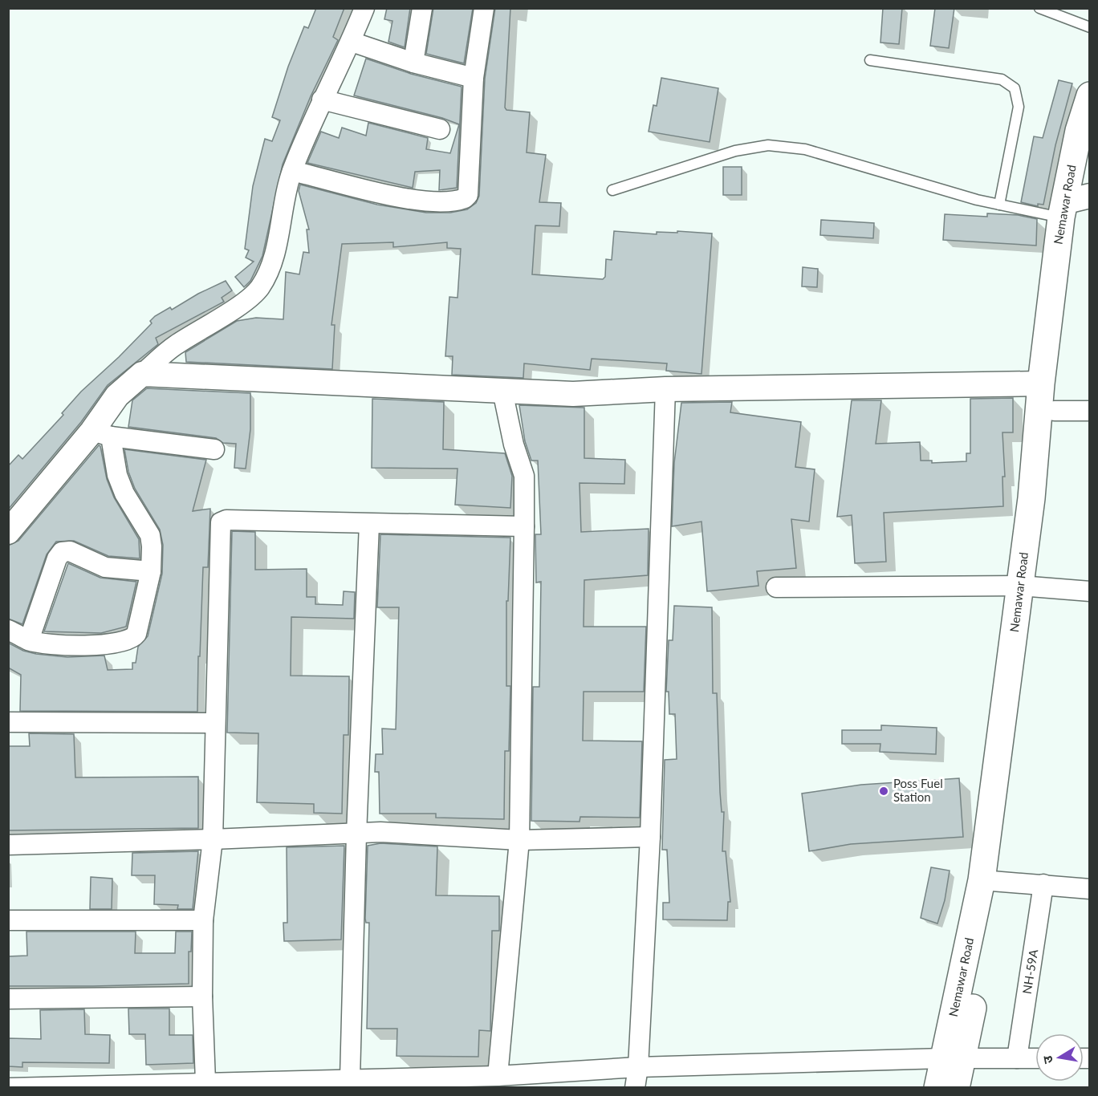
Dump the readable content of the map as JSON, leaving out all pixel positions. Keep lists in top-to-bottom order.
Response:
{
  "streets": {
    "highway": ["Nemawar Road"],
    "street": ["NH-59A"]
  },
  "places": ["Poss Fuel Station"],
  "north": "left"
}
